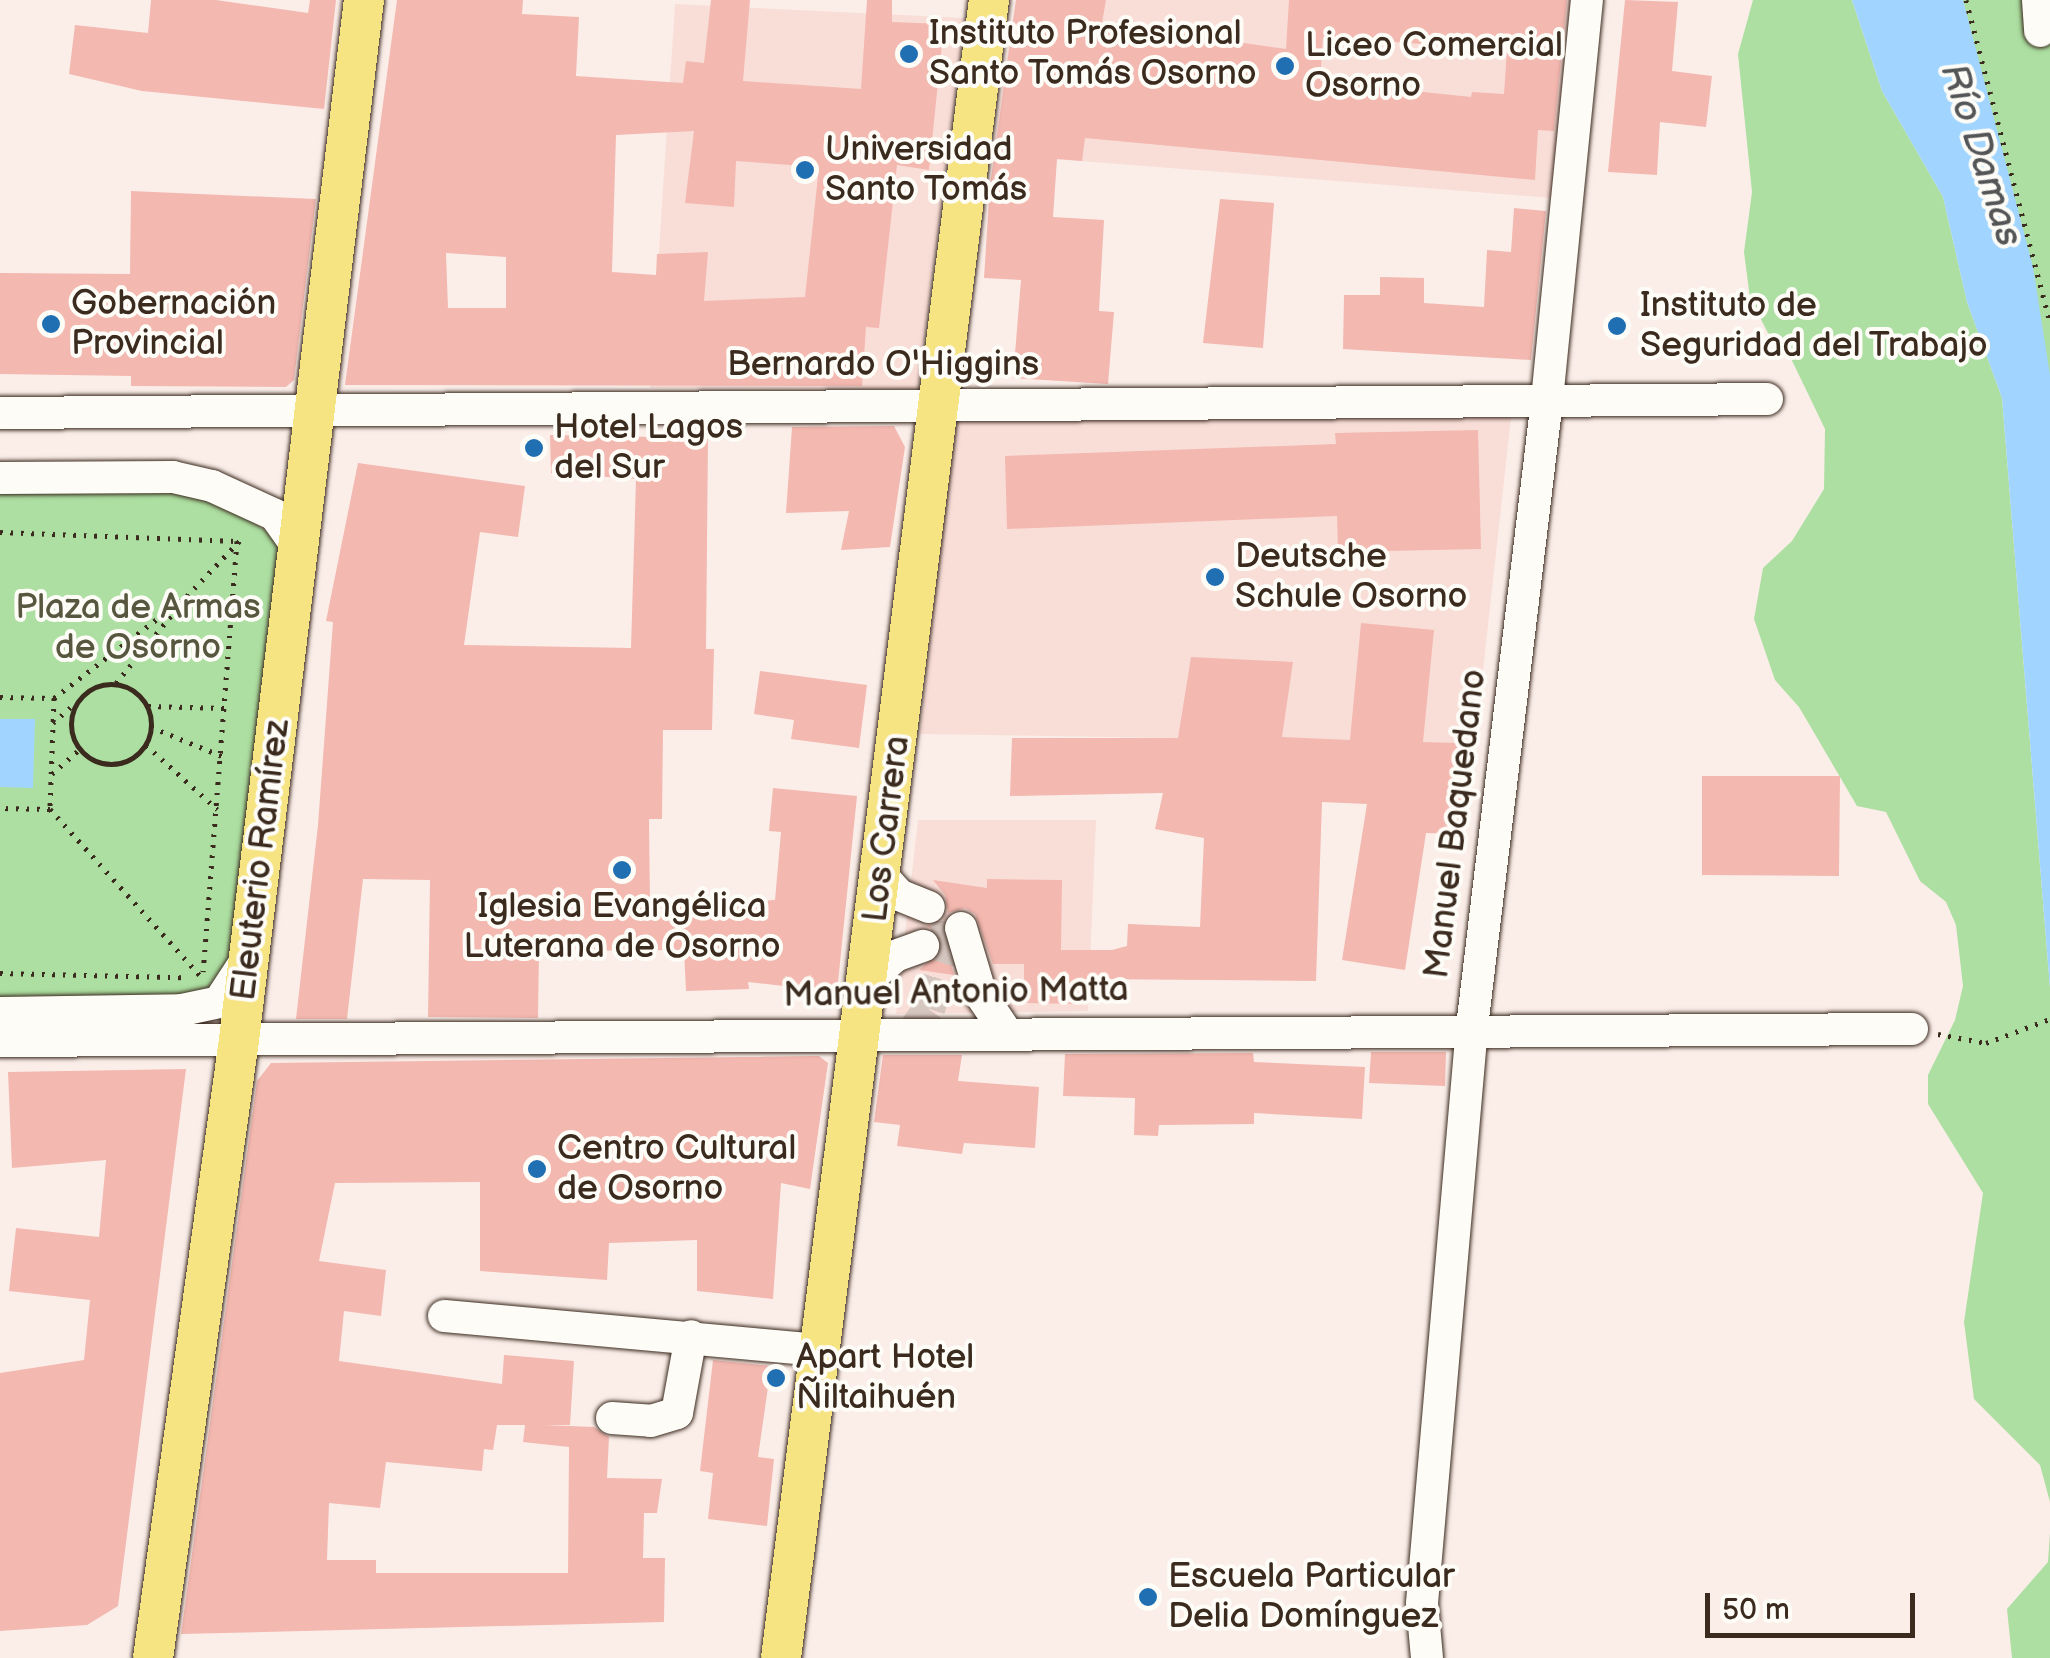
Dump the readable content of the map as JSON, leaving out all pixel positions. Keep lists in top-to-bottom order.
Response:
{
  "streets": {
    "main road": ["Los Carrera", "Eleuterio Ramírez"],
    "street": ["Bernardo O'Higgins", "Manuel Baquedano", "Manuel Antonio Matta"]
  },
  "crossings": [
    ["Bernardo O'Higgins", "Manuel Baquedano"],
    ["Bernardo O'Higgins", "Los Carrera"],
    ["Bernardo O'Higgins", "Eleuterio Ramírez"],
    ["Manuel Baquedano", "Manuel Antonio Matta"],
    ["Los Carrera", "Manuel Antonio Matta"],
    ["Eleuterio Ramírez", "Manuel Antonio Matta"]
  ],
  "water": ["Río Damas"],
  "parks": ["Plaza de Armas de Osorno"],
  "places": [
    "Instituto Profesional Santo Tomás Osorno",
    "Liceo Comercial Osorno",
    "Universidad Santo Tomás",
    "Gobernación Provincial",
    "Instituto de Seguridad del Trabajo",
    "Hotel Lagos del Sur",
    "Deutsche Schule Osorno",
    "Iglesia Evangélica Luterana de Osorno",
    "Centro Cultural de Osorno",
    "Apart Hotel Ñiltaihuén",
    "Escuela Particular Delia Domínguez"
  ],
  "scale_bar": "50 m"
}
